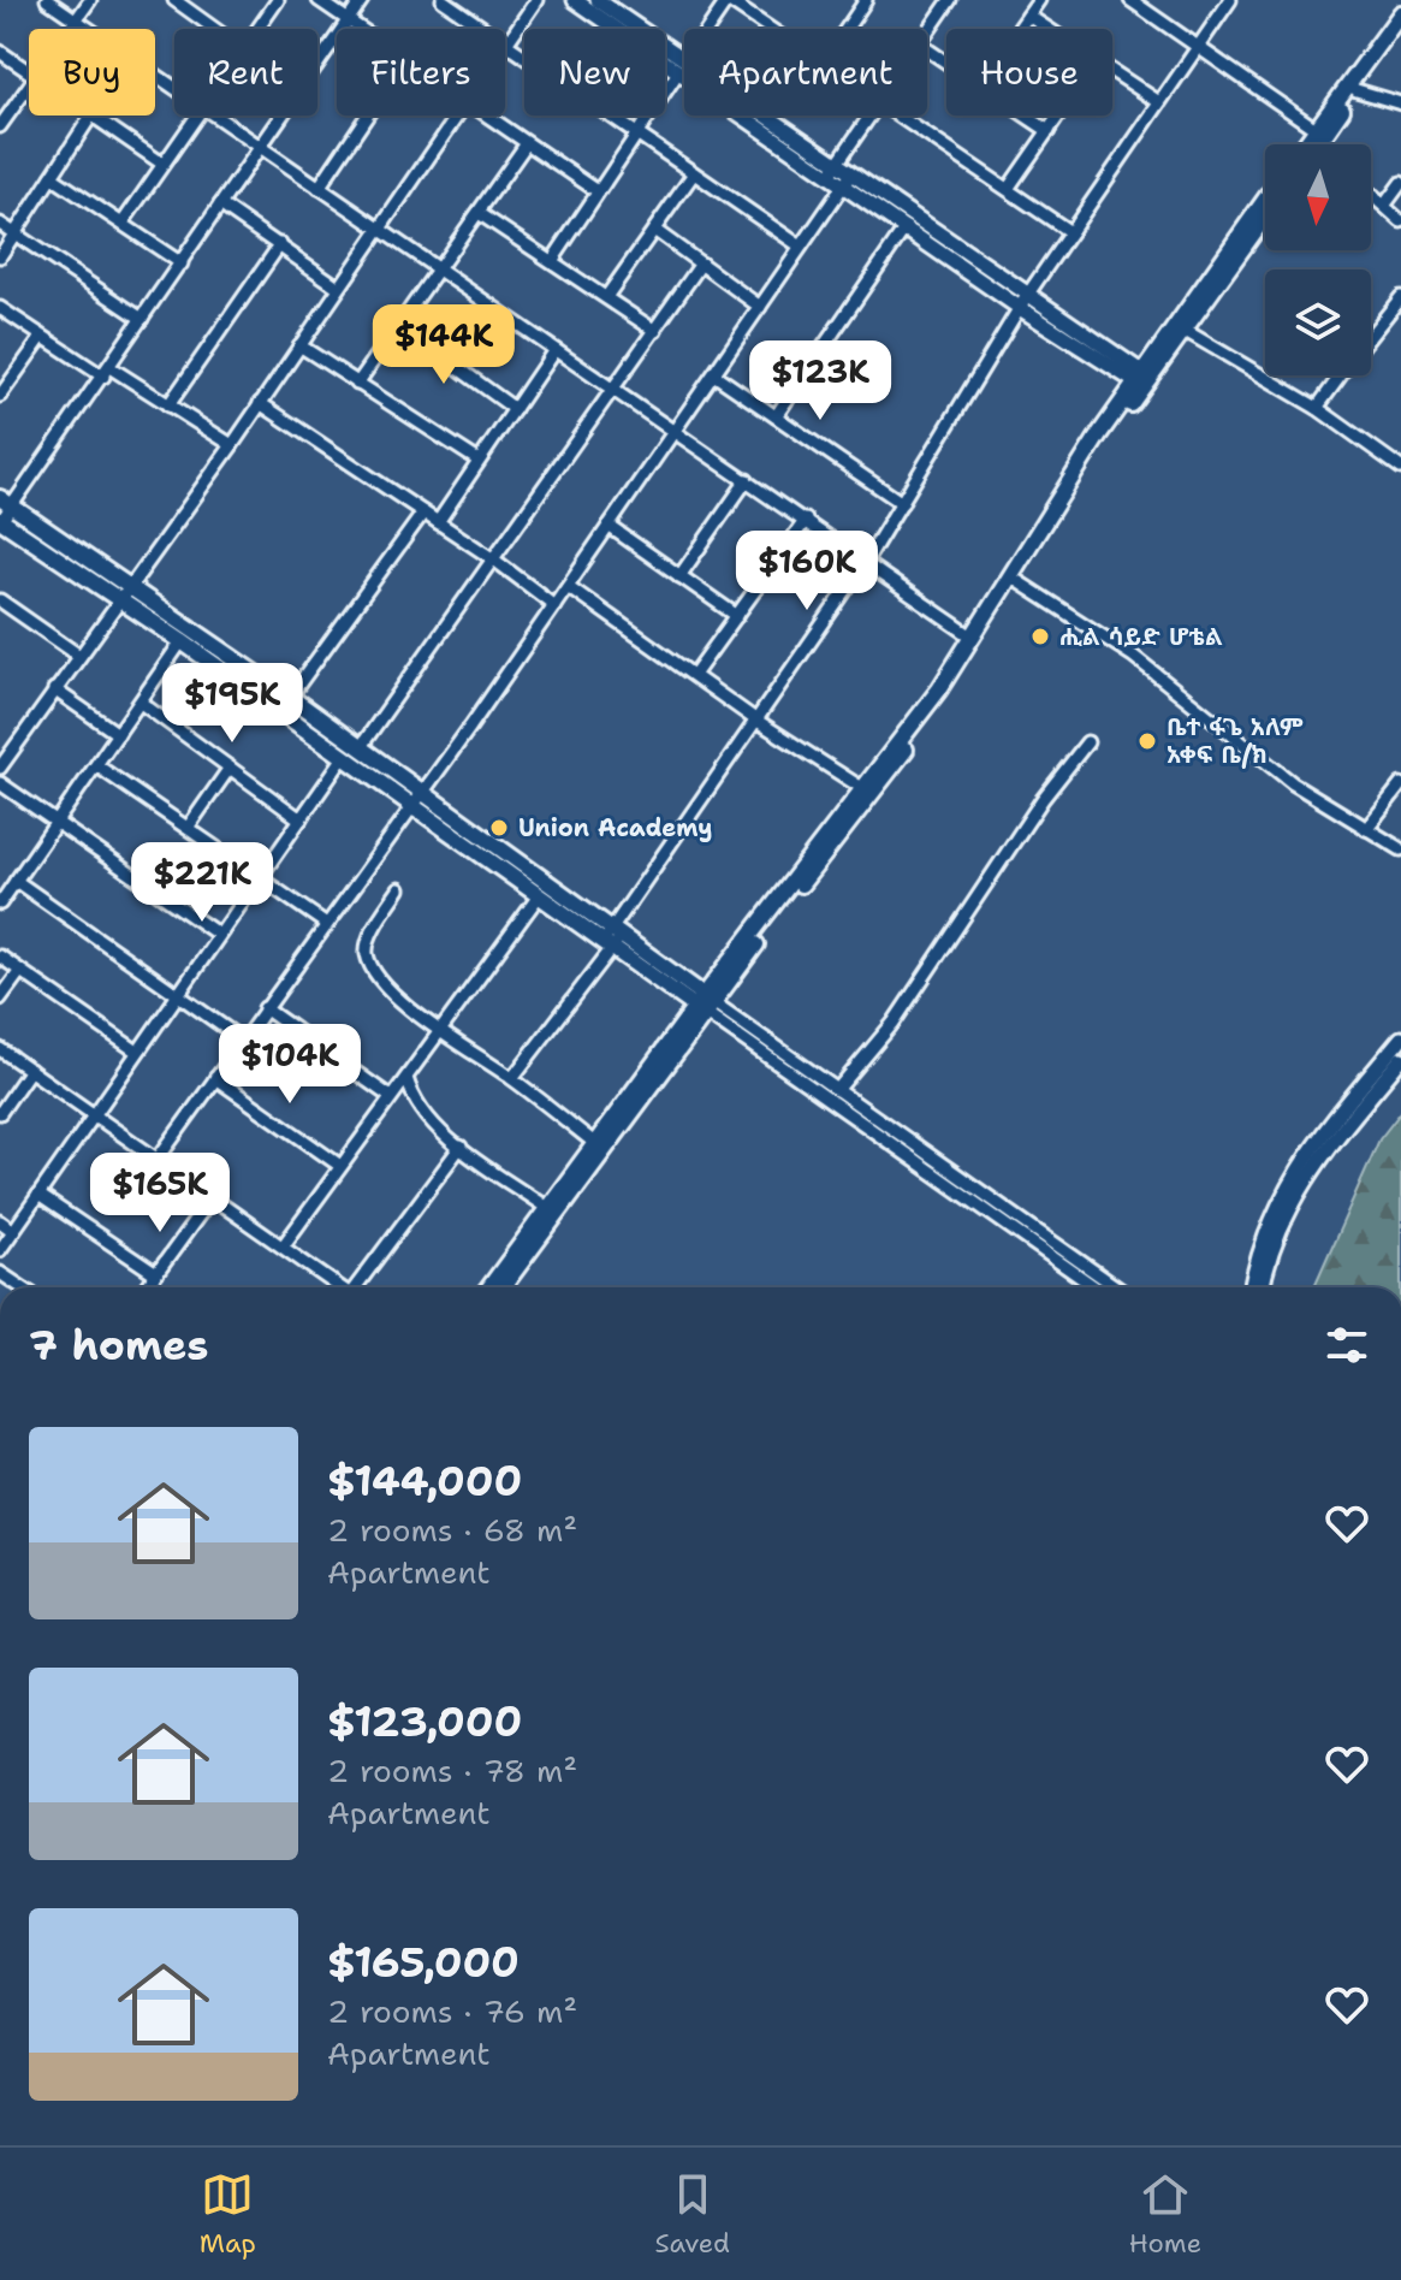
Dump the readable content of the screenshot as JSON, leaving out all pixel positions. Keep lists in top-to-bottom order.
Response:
{
  "places": ["ሒል ሳይድ ሆቴል", "ቤተ ፋጌ አለም አቀፍ ቤ/ክ", "Union Academy"],
  "north": "bottom",
  "page": {
    "chip": [
      "Buy",
      "Rent",
      "Filters",
      "New",
      "Apartment",
      "House"
    ],
    "price": [
      "$144K",
      "$123K",
      "$160K",
      "$195K",
      "$221K",
      "$104K",
      "$165K"
    ],
    "heading": "7 homes",
    "list": [
      {
        "name": "$144,000",
        "note": "2 rooms · 68 m² · Apartment"
      },
      {
        "name": "$123,000",
        "note": "2 rooms · 78 m² · Apartment"
      },
      {
        "name": "$165,000",
        "note": "2 rooms · 76 m² · Apartment"
      }
    ],
    "tabs": ["Map", "Saved", "Home"]
  }
}
